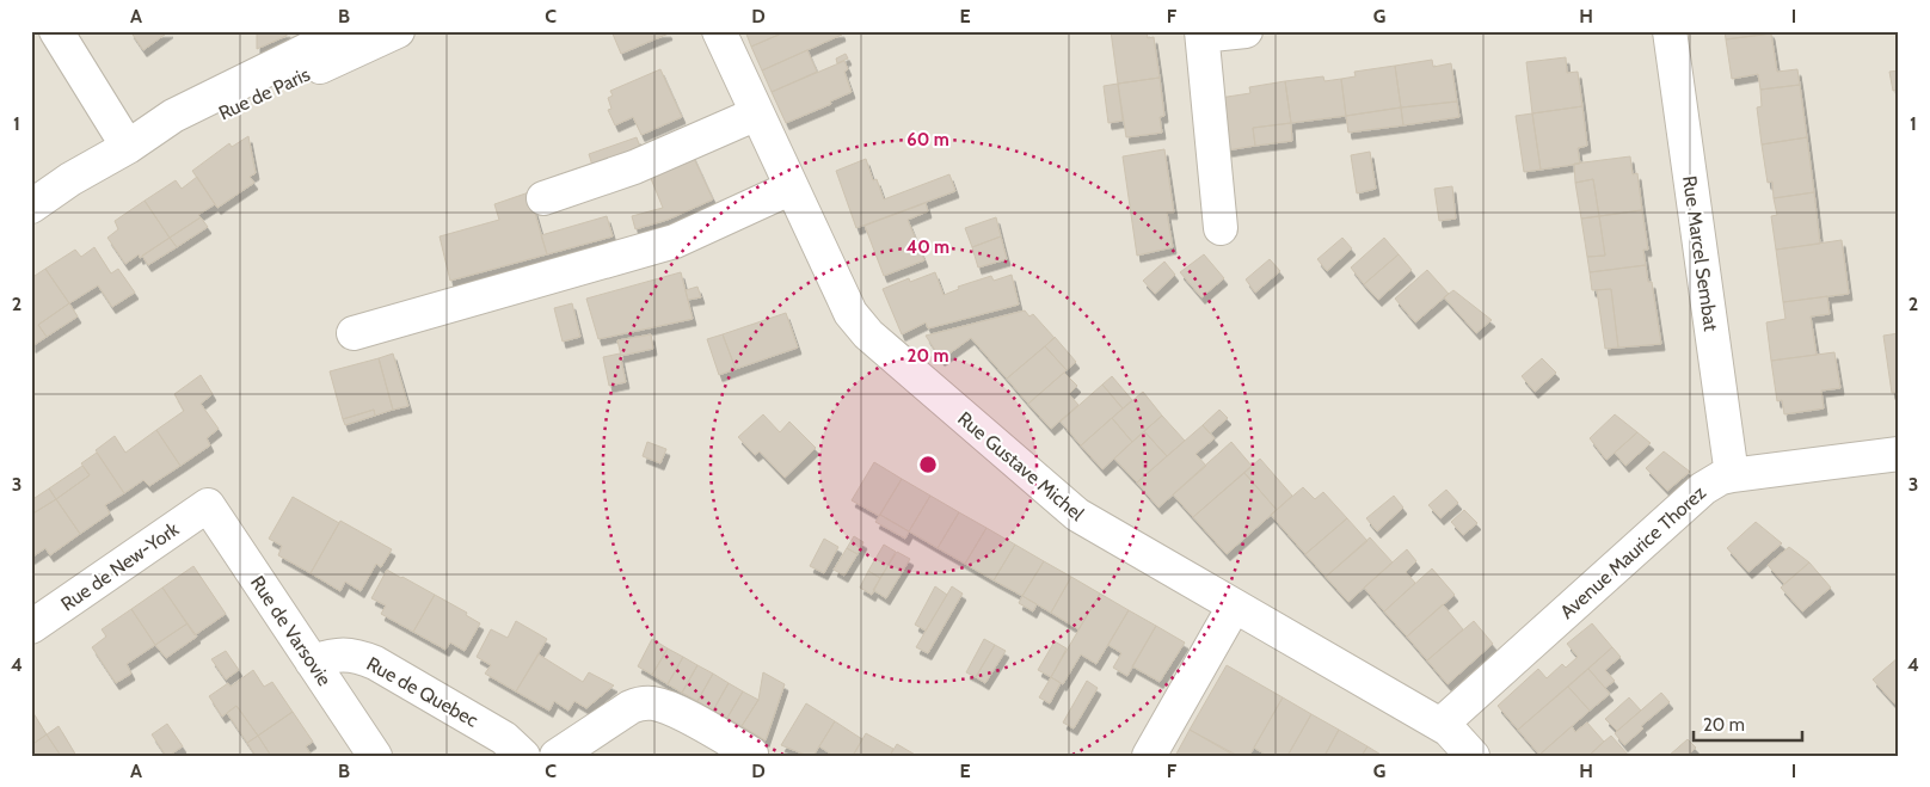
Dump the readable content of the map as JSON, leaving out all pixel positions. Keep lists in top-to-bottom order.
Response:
{
  "streets": {
    "street": [
      "Rue de Paris",
      "Rue Marcel Sembat",
      "Rue Gustave Michel",
      "Avenue Maurice Thorez",
      "Rue de New-York",
      "Rue de Varsovie",
      "Rue de Quebec"
    ]
  },
  "crossings": [
    ["Rue Marcel Sembat", "Avenue Maurice Thorez"],
    ["Rue Gustave Michel", "Avenue Maurice Thorez"],
    ["Rue de New-York", "Rue de Varsovie"],
    ["Rue de Varsovie", "Rue de Quebec"]
  ],
  "scale_bar": "20 m",
  "grid": {
    "columns": [
      "A",
      "B",
      "C",
      "D",
      "E",
      "F",
      "G",
      "H",
      "I"
    ],
    "rows": [
      "1",
      "2",
      "3",
      "4"
    ]
  },
  "rings": ["60 m", "40 m", "20 m"]
}
